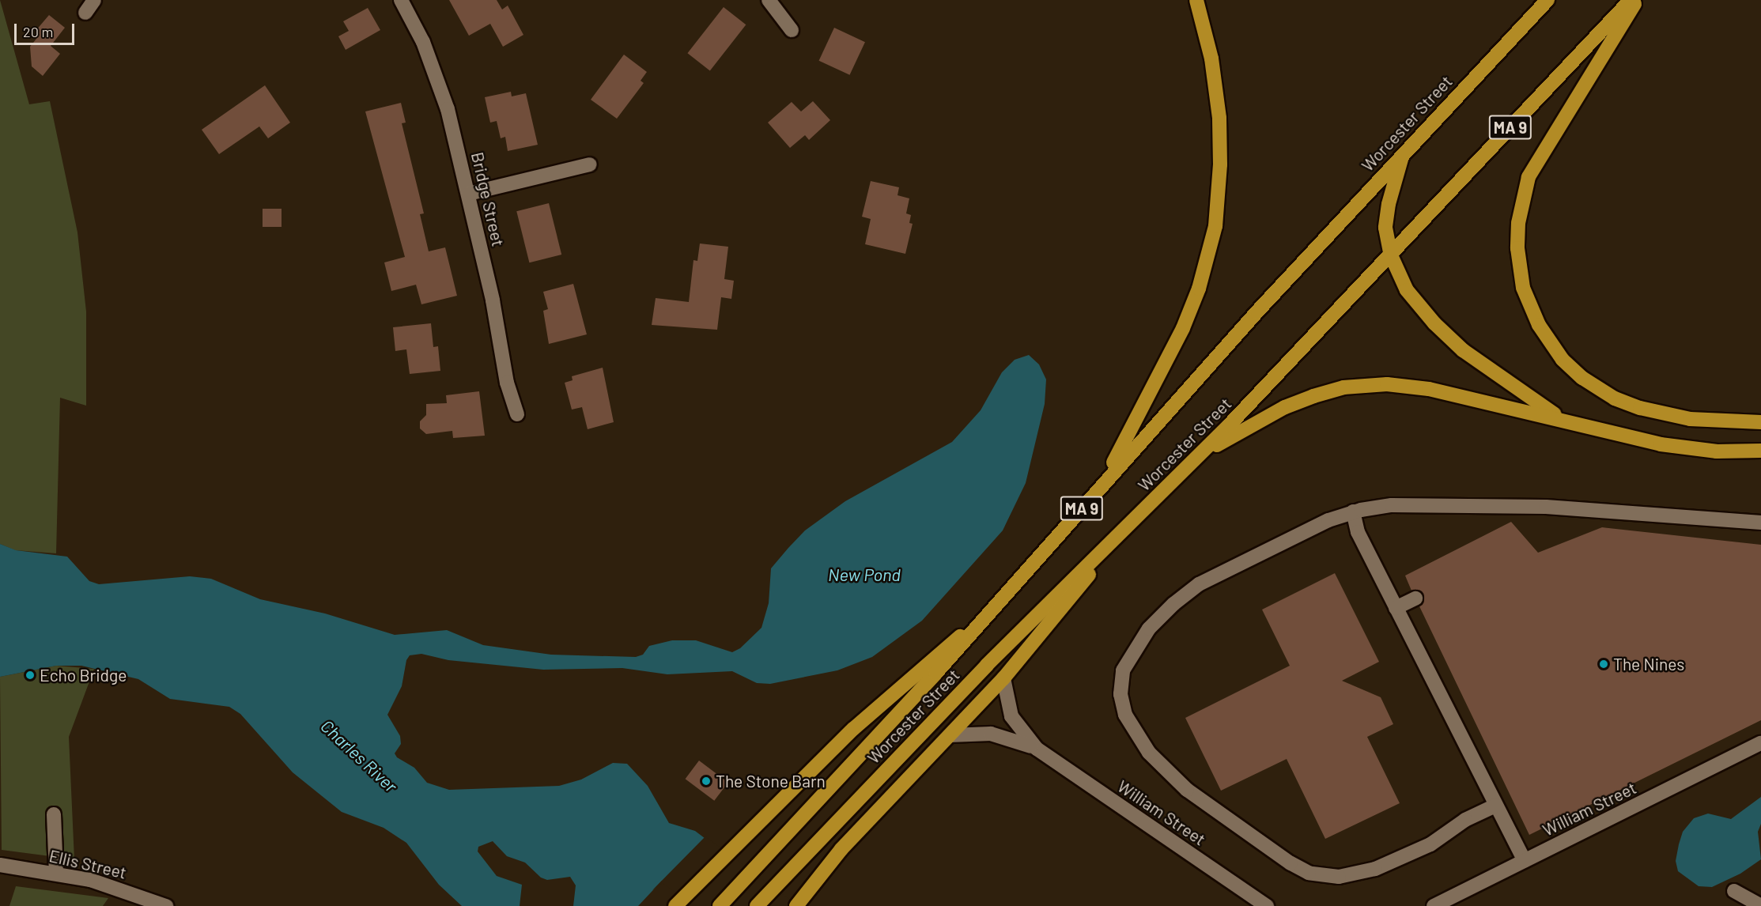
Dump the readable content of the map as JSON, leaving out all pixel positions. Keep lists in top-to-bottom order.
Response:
{
  "streets": {
    "highway": ["Worcester Street", "MA 9"],
    "street": ["Bridge Street", "William Street", "Ellis Street"]
  },
  "water": ["New Pond", "Charles River"],
  "places": ["The Nines", "Echo Bridge", "The Stone Barn"],
  "scale_bar": "20 m"
}
